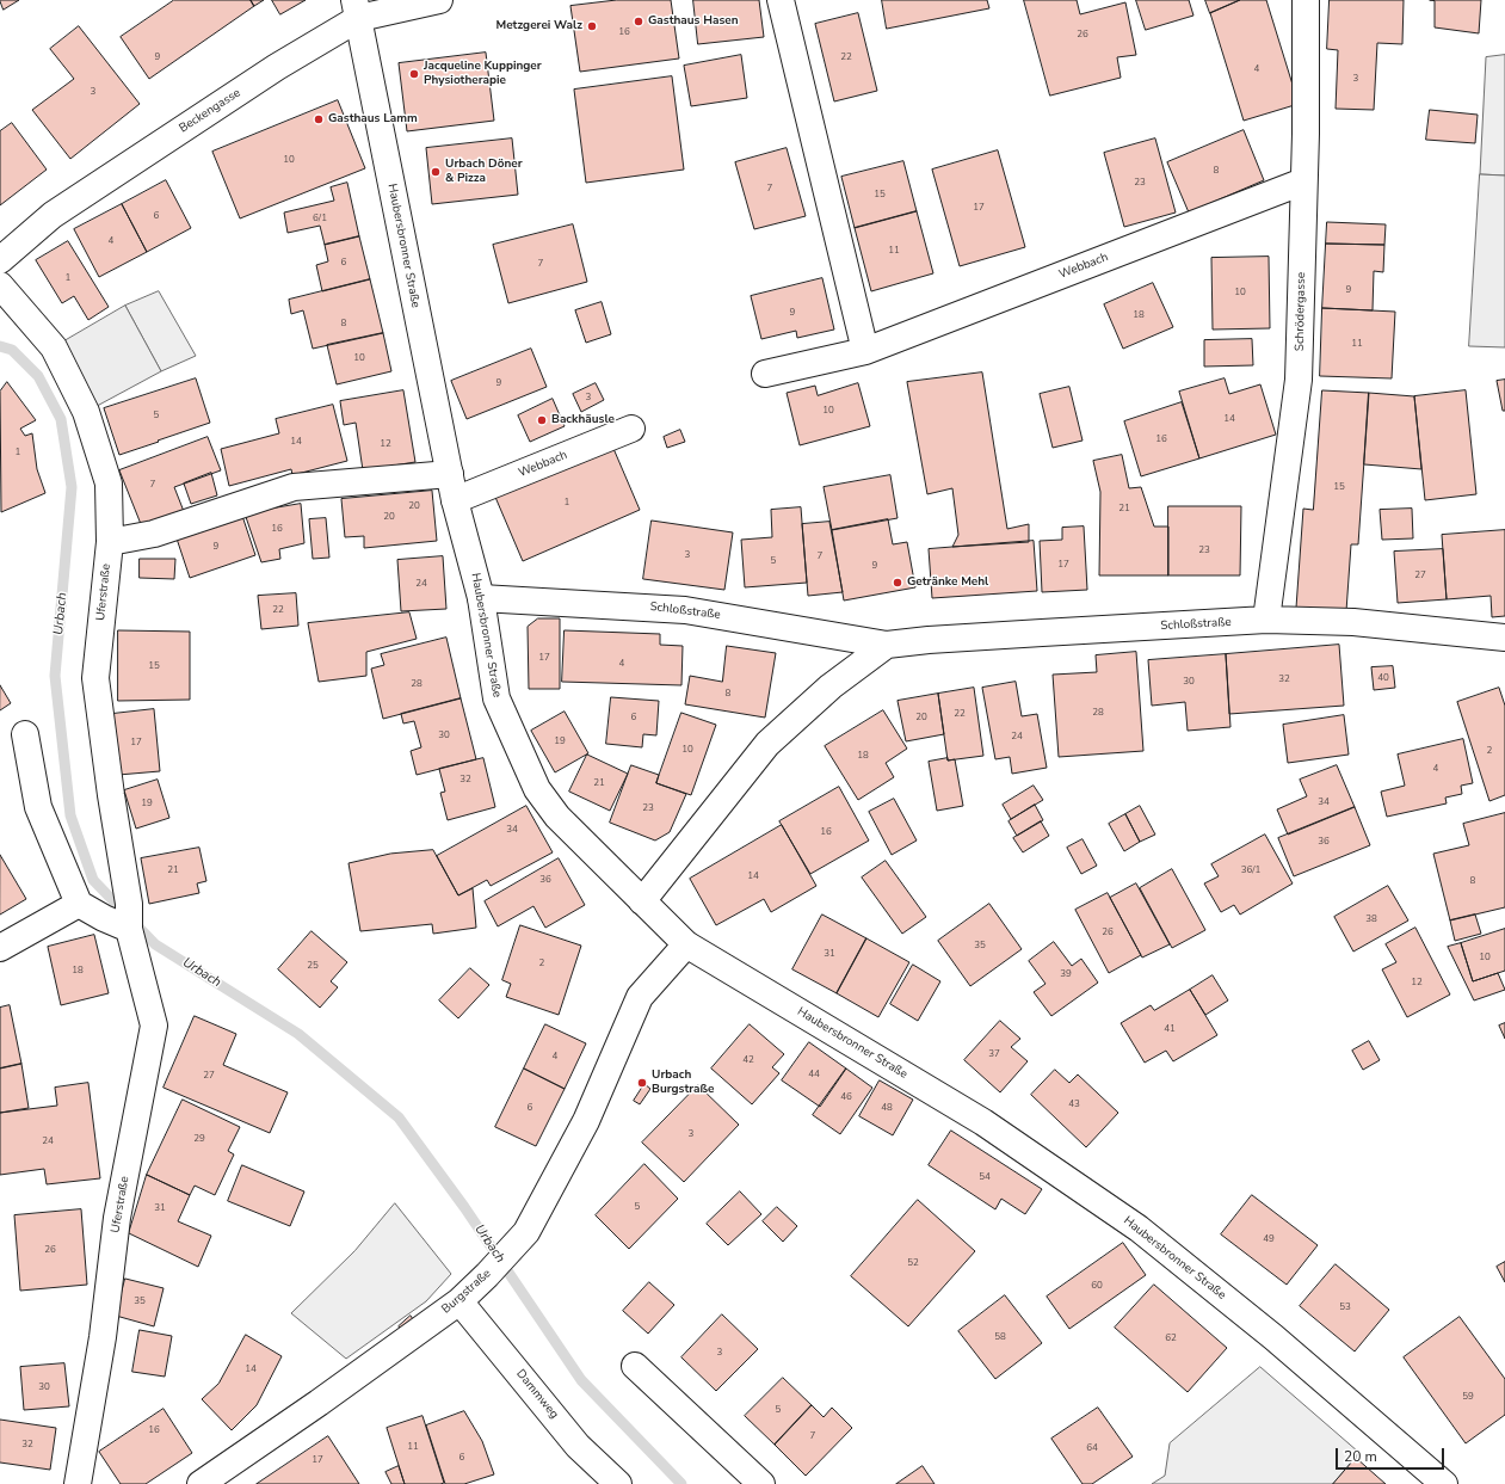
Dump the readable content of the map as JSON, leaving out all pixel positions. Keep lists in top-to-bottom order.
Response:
{
  "streets": {
    "street": [
      "Beckengasse",
      "Haubersbronner Straße",
      "Webbach",
      "Schrödergasse",
      "Uferstraße",
      "Schloßstraße",
      "Burgstraße",
      "Dammweg"
    ]
  },
  "crossings": [
    ["Beckengasse", "Haubersbronner Straße"],
    ["Haubersbronner Straße", "Webbach"],
    ["Haubersbronner Straße", "Schloßstraße"],
    ["Haubersbronner Straße", "Burgstraße"],
    ["Webbach", "Schrödergasse"],
    ["Schrödergasse", "Schloßstraße"],
    ["Burgstraße", "Dammweg"]
  ],
  "water": ["Urbach"],
  "places": [
    "Gasthaus Hasen",
    "Metzgerei Walz",
    "Jacqueline Kuppinger Physiotherapie",
    "Gasthaus Lamm",
    "Urbach Döner & Pizza",
    "Backhäusle",
    "Getränke Mehl",
    "Urbach Burgstraße"
  ],
  "house_numbers": [
    "16",
    "26",
    "9",
    "22",
    "4",
    "3",
    "3",
    "10",
    "8",
    "23",
    "7",
    "15",
    "17",
    "6",
    "6/1",
    "4",
    "11",
    "6",
    "7",
    "1",
    "9",
    "10",
    "9",
    "18",
    "8",
    "11",
    "10",
    "9",
    "3",
    "10",
    "5",
    "14",
    "16",
    "14",
    "12",
    "1",
    "7",
    "15",
    "1",
    "20",
    "21",
    "20",
    "16",
    "9",
    "23",
    "3",
    "7",
    "5",
    "17",
    "9",
    "27",
    "24",
    "22",
    "17",
    "4",
    "15",
    "40",
    "32",
    "30",
    "28",
    "8",
    "28",
    "22",
    "6",
    "20",
    "30",
    "24",
    "19",
    "17",
    "10",
    "2",
    "18",
    "4",
    "32",
    "21",
    "34",
    "19",
    "23",
    "34",
    "16",
    "36",
    "21",
    "36/1",
    "14",
    "36",
    "8",
    "38",
    "26",
    "35",
    "31",
    "10",
    "2",
    "25",
    "18",
    "39",
    "12",
    "41",
    "37",
    "4",
    "42",
    "44",
    "27",
    "46",
    "43",
    "6",
    "48",
    "3",
    "29",
    "24",
    "54",
    "5",
    "31",
    "49",
    "26",
    "52",
    "60",
    "35",
    "53",
    "58",
    "62",
    "3",
    "14",
    "30",
    "59",
    "5",
    "16",
    "7",
    "32",
    "11",
    "64",
    "6",
    "17"
  ],
  "scale_bar": "20 m"
}
